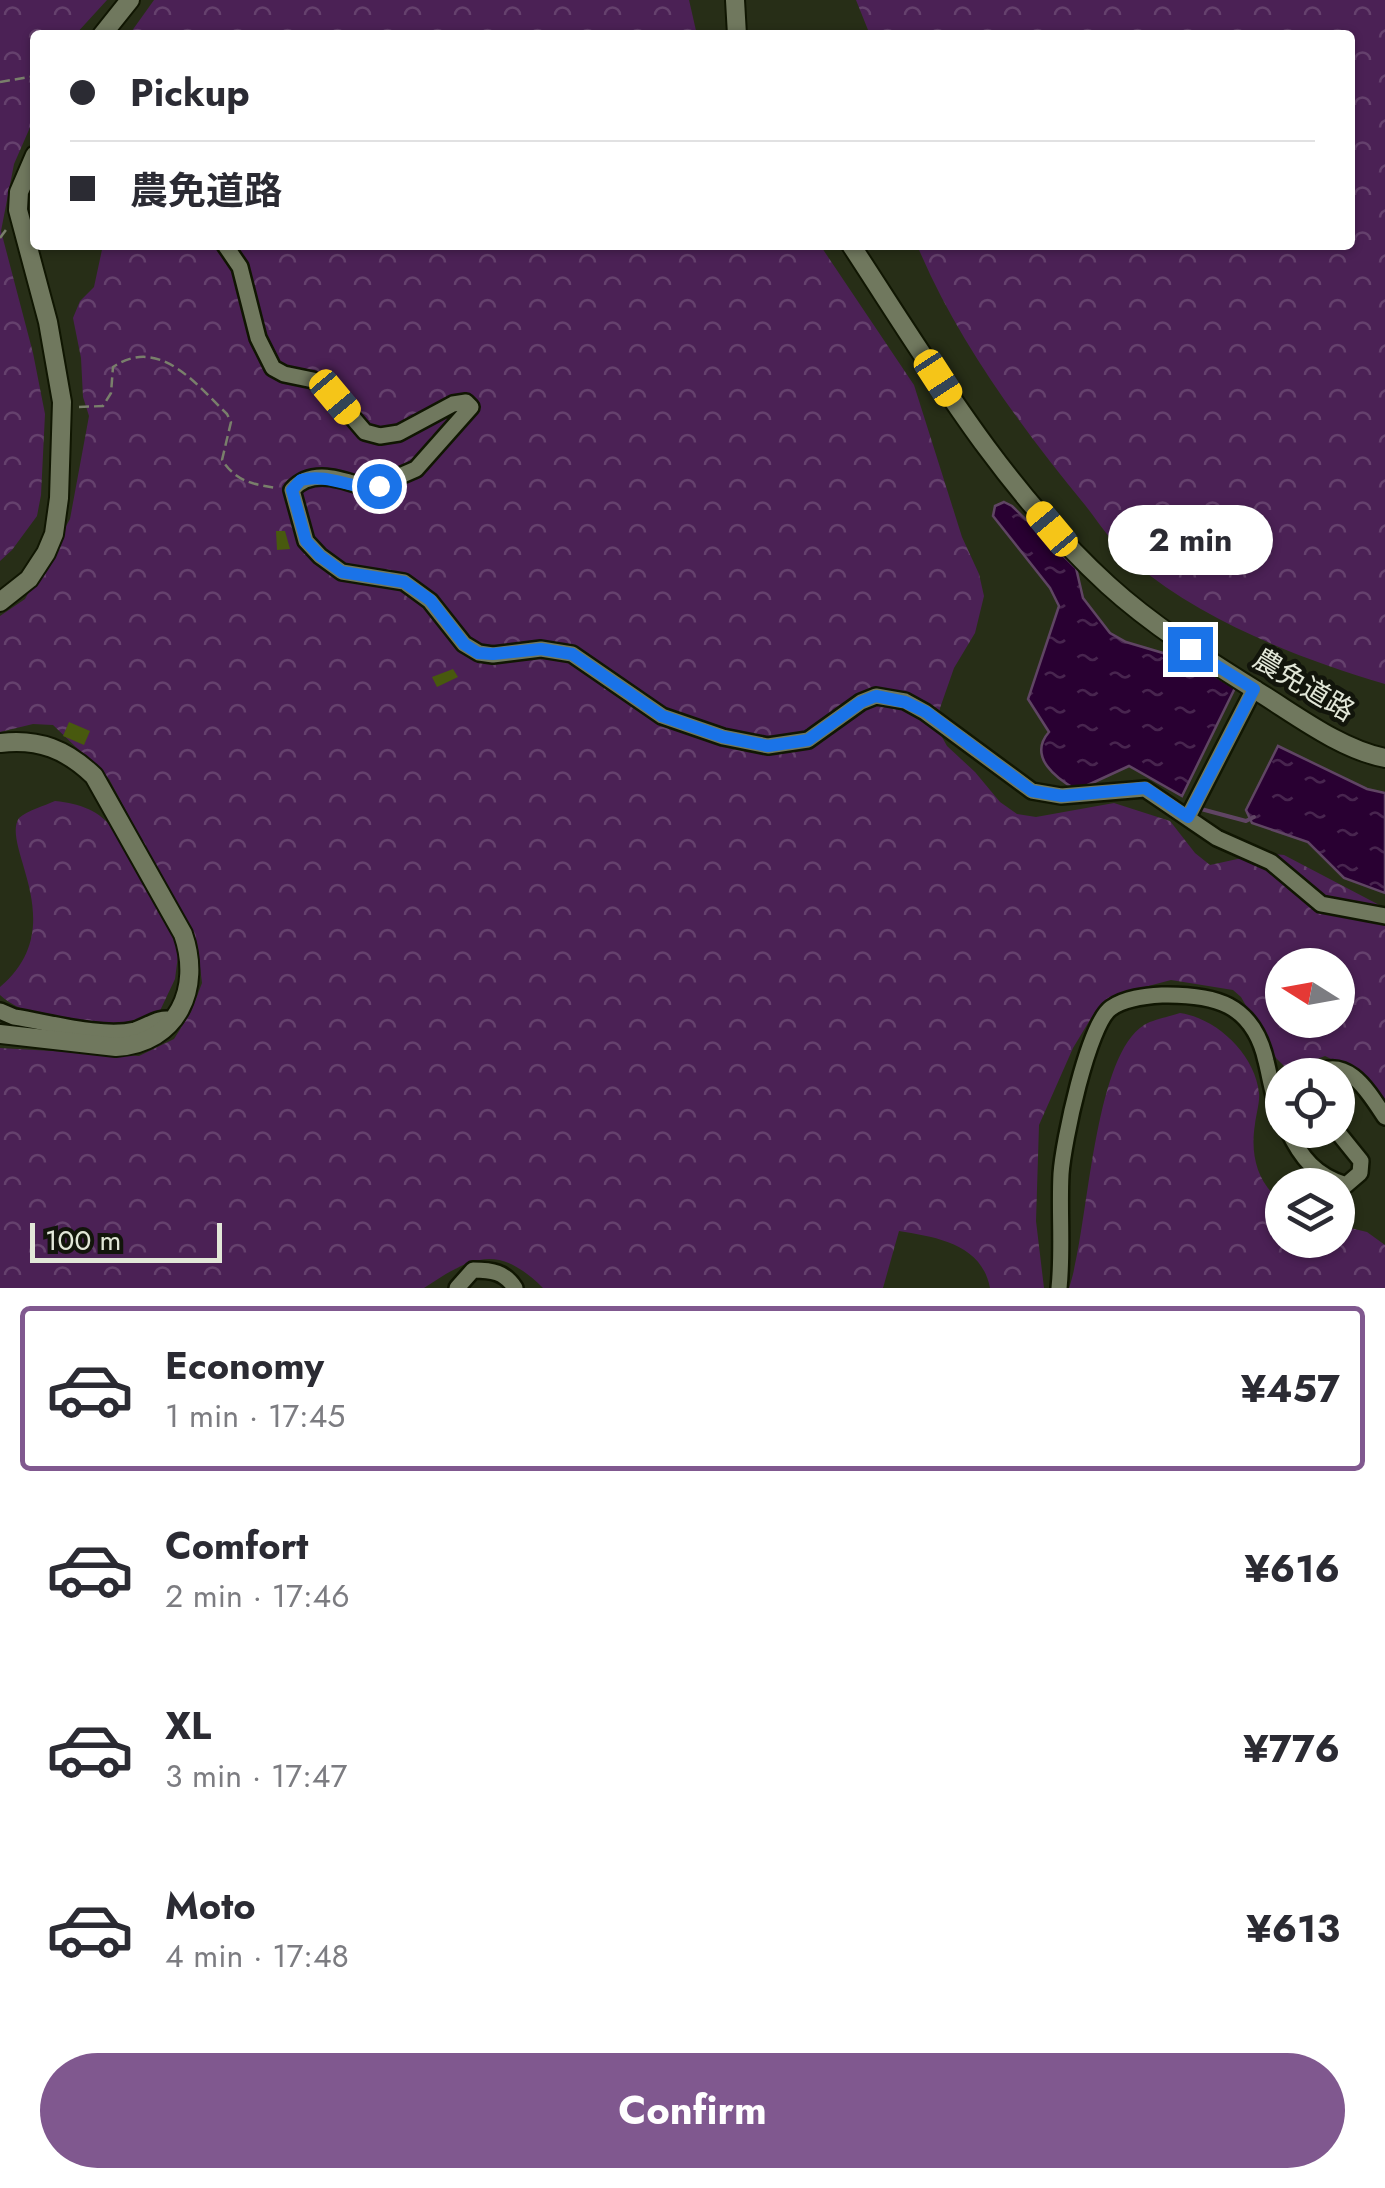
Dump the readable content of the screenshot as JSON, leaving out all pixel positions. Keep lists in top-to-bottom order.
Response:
{
  "streets": {
    "street": ["農免道路"]
  },
  "scale_bar": "100 m",
  "north": "left",
  "page": {
    "banner": ["Pickup", "農免道路"],
    "bubble": "2 min",
    "scale": "100 m",
    "list": [
      {
        "name": "Economy",
        "note": "1 min · 17:45",
        "value": "¥457"
      },
      {
        "name": "Comfort",
        "note": "2 min · 17:46",
        "value": "¥616"
      },
      {
        "name": "XL",
        "note": "3 min · 17:47",
        "value": "¥776"
      },
      {
        "name": "Moto",
        "note": "4 min · 17:48",
        "value": "¥613"
      }
    ],
    "buttons": "Confirm"
  }
}
